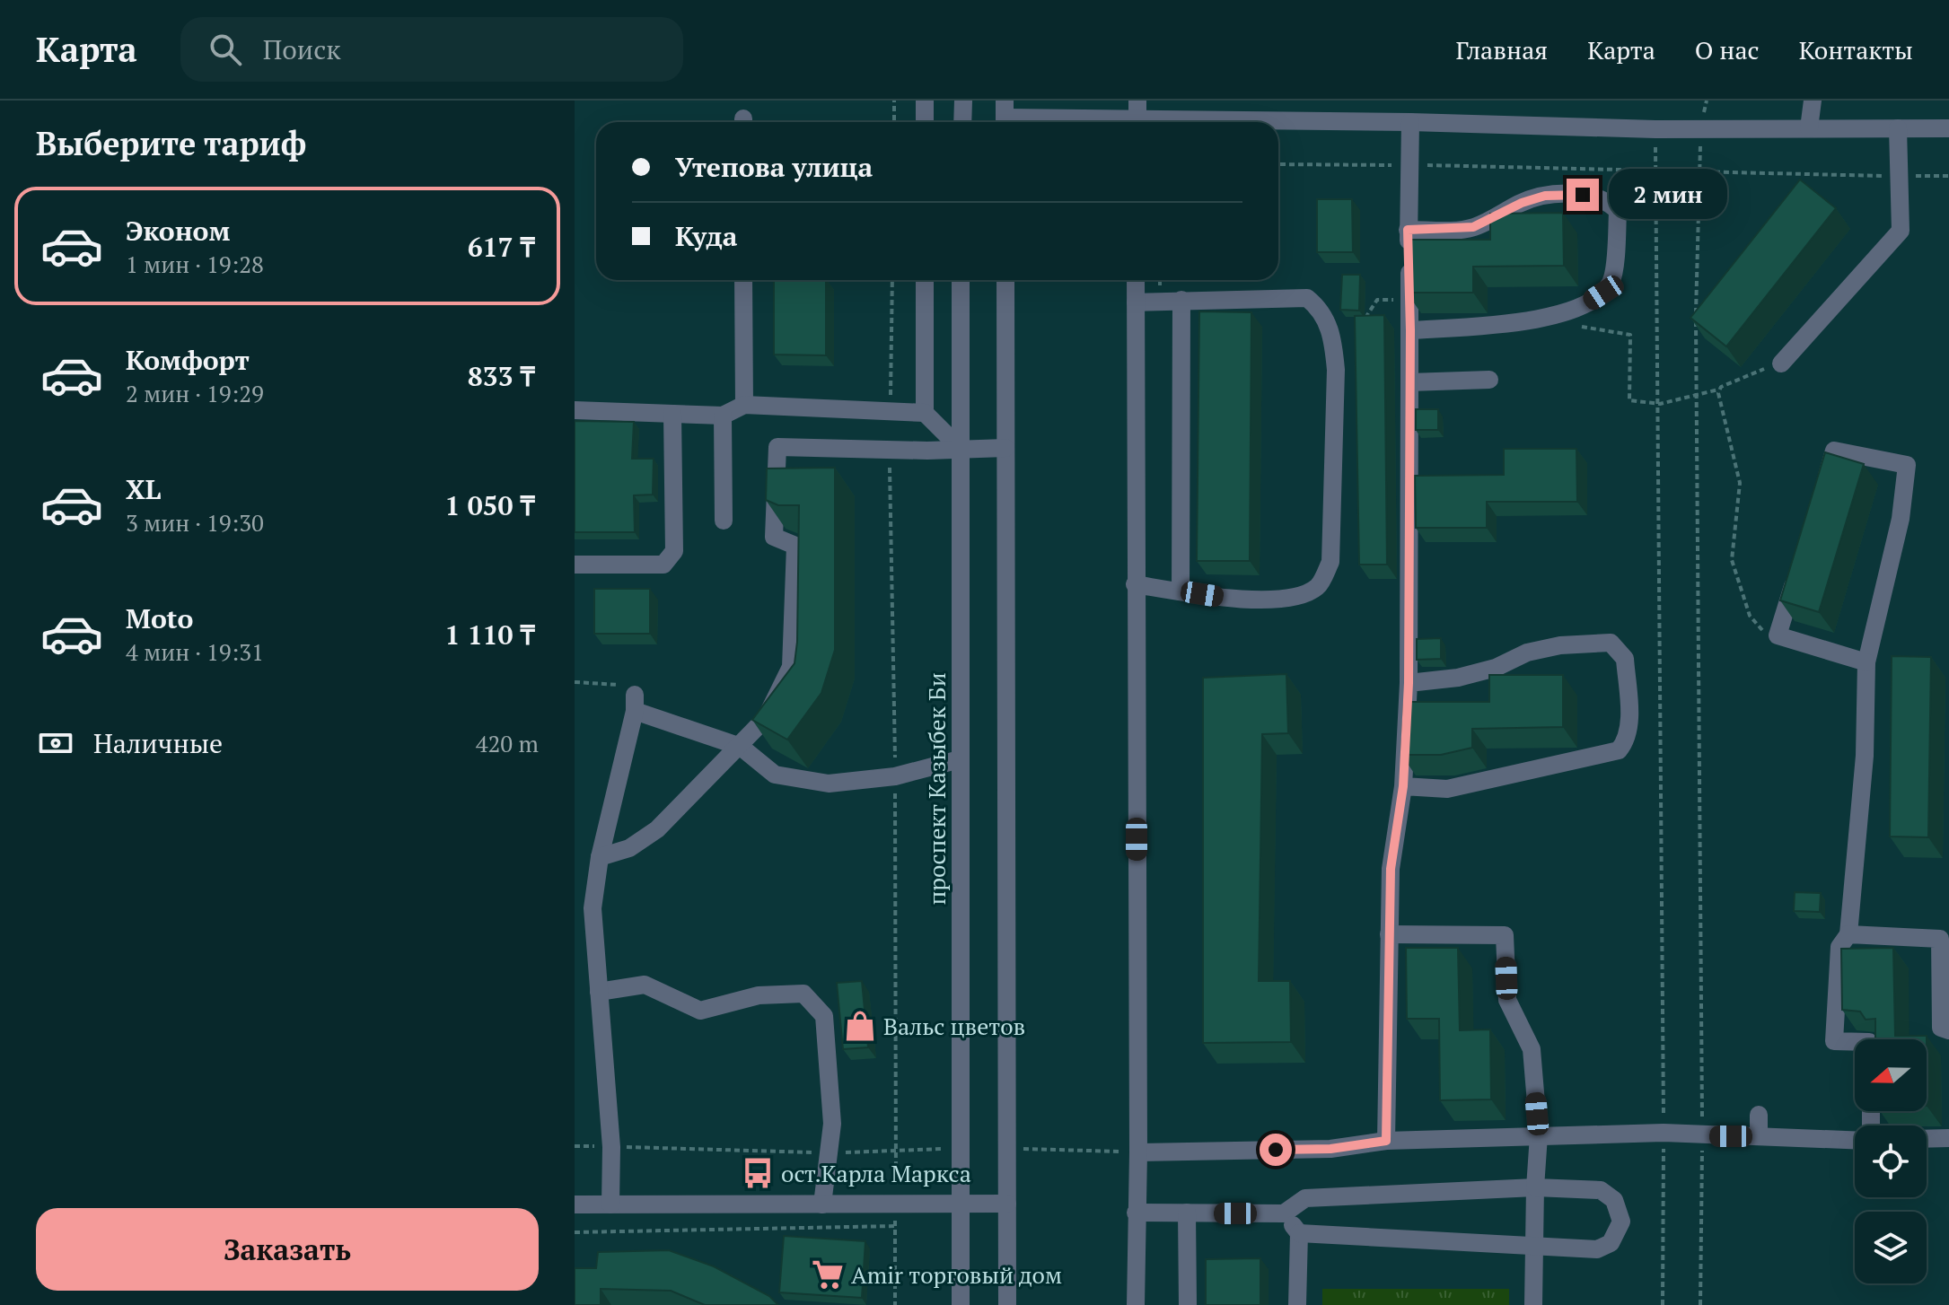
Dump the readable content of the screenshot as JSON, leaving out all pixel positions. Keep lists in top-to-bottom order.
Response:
{
  "streets": {
    "street": ["проспект Казыбек Би"]
  },
  "places": {
    "shop": ["Вальс цветов"],
    "bus stop": ["ост.Карла Маркса"],
    "supermarket": ["Amir торговый дом"]
  },
  "north": "left",
  "page": {
    "header": "Карта",
    "search": "Поиск",
    "nav": [
      "Главная",
      "Карта",
      "О нас",
      "Контакты"
    ],
    "heading": "Выберите тариф",
    "banner": ["Утепова улица", "Куда"],
    "bubble": "2 мин",
    "list": [
      {
        "name": "Эконом",
        "note": "1 мин · 19:28",
        "value": "617 ₸"
      },
      {
        "name": "Комфорт",
        "note": "2 мин · 19:29",
        "value": "833 ₸"
      },
      {
        "name": "XL",
        "note": "3 мин · 19:30",
        "value": "1 050 ₸"
      },
      {
        "name": "Moto",
        "note": "4 мин · 19:31",
        "value": "1 110 ₸"
      }
    ],
    "pay": ["Наличные", "420 m"],
    "buttons": "Заказать"
  }
}
